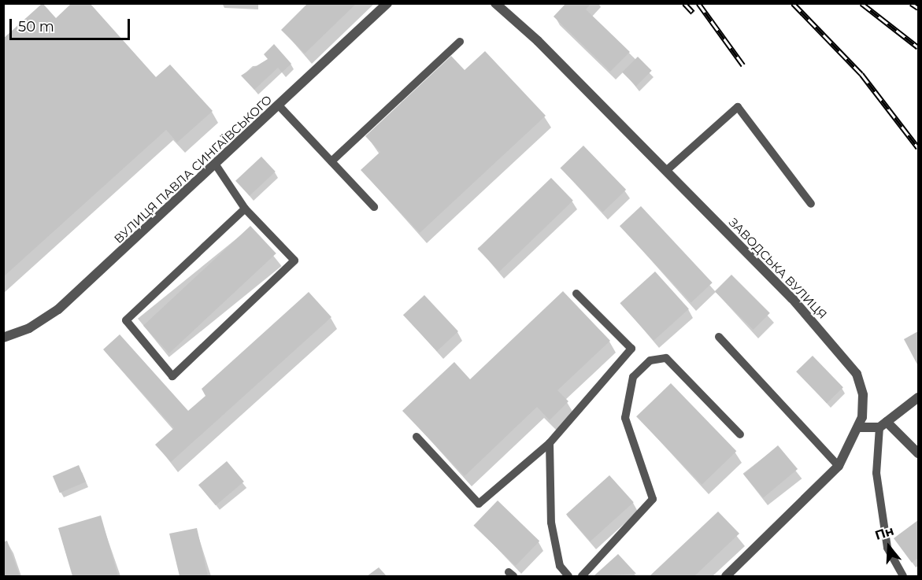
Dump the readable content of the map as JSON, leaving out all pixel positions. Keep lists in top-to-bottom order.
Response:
{
  "streets": {
    "street": ["ВУЛИЦЯ ПАВЛА СИНГАЇВСЬКОГО", "ЗАВОДСЬКА ВУЛИЦЯ"]
  },
  "scale_bar": "50 m",
  "north": "top"
}
